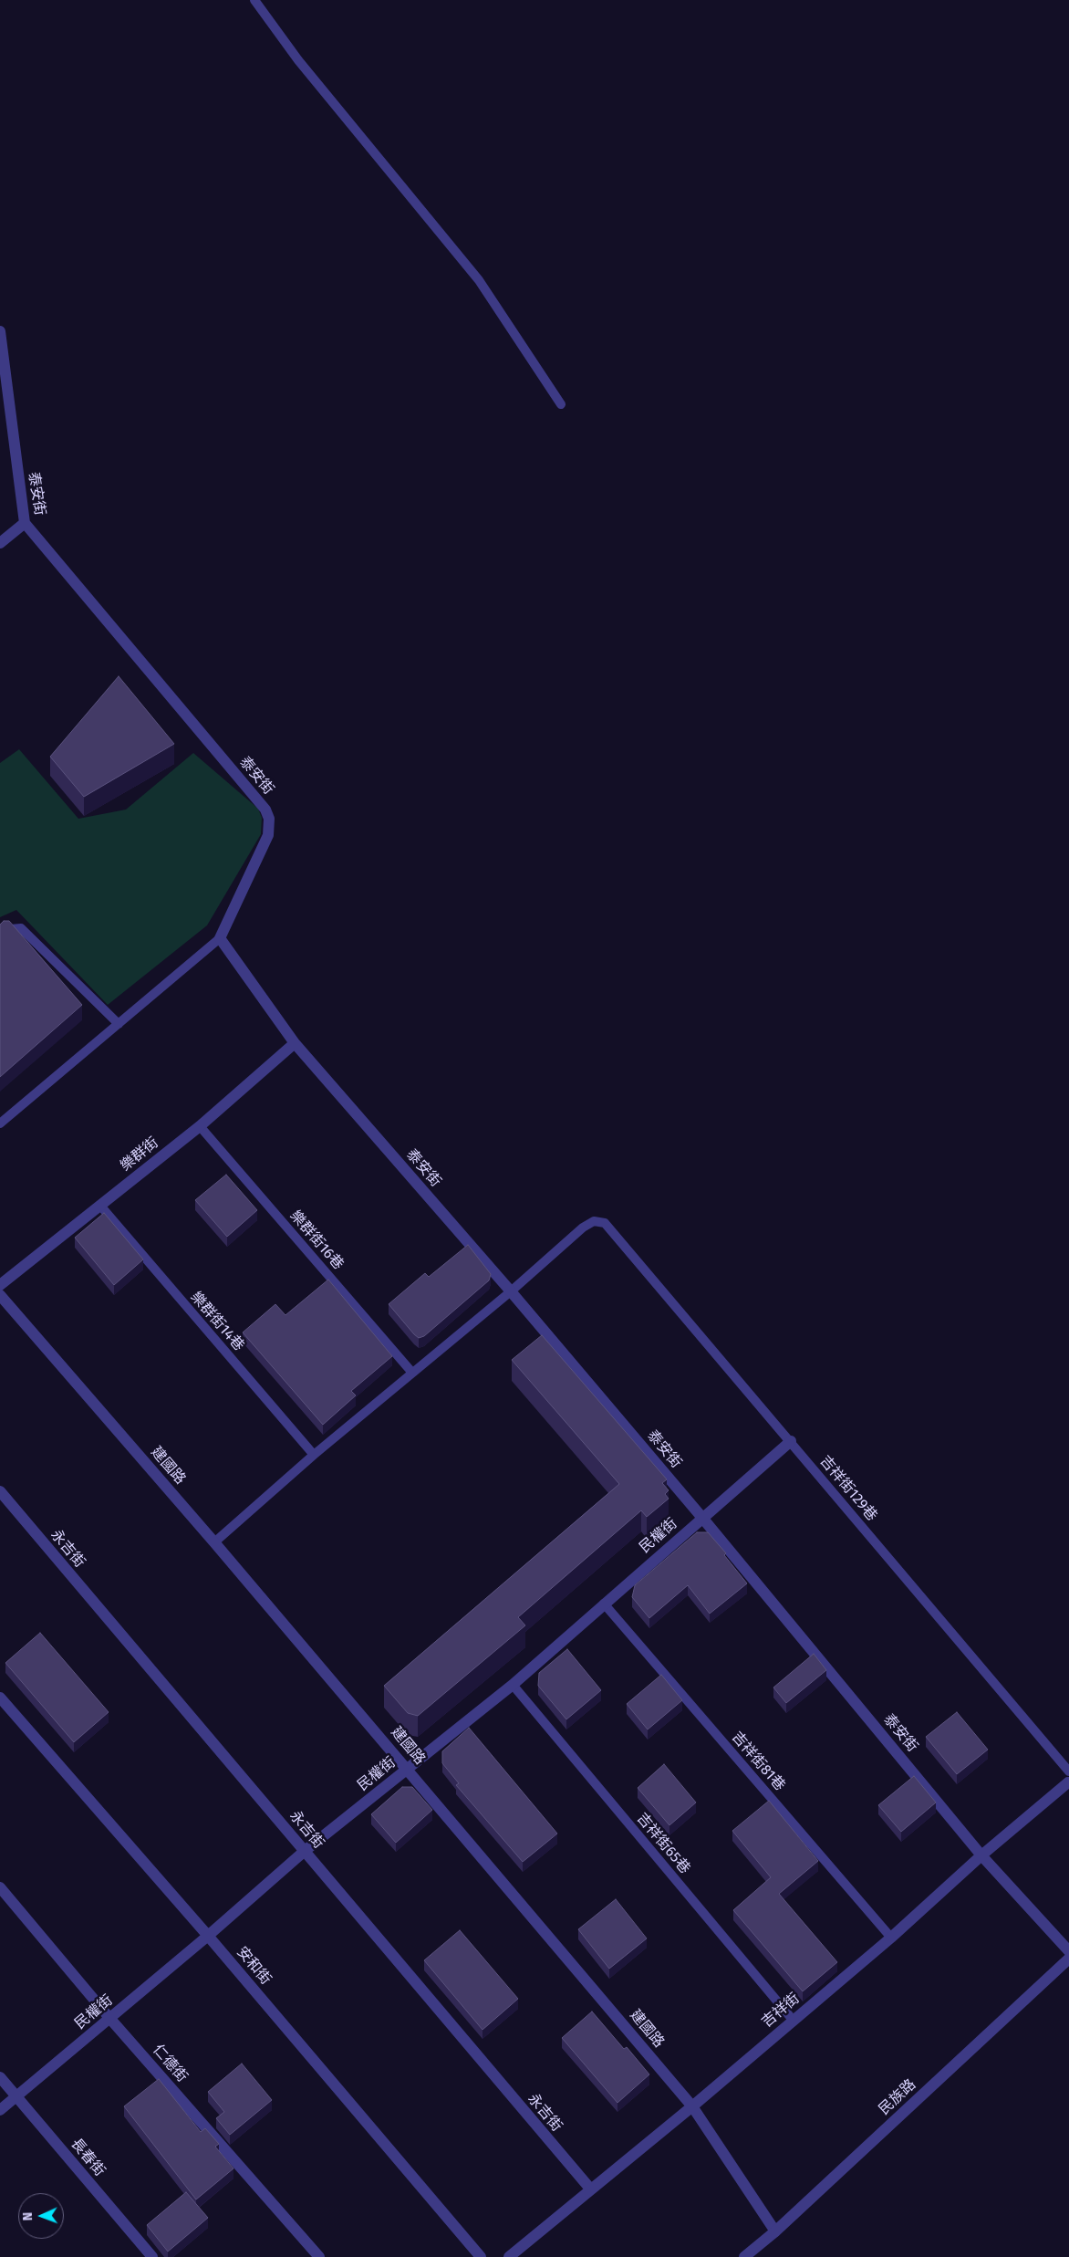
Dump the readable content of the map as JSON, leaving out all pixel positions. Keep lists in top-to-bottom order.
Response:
{
  "streets": {
    "street": [
      "泰安街",
      "樂群街",
      "建國路",
      "民權街",
      "永吉街",
      "安和街",
      "吉祥街",
      "仁德街",
      "民族路",
      "長春街"
    ],
    "lane": [
      "樂群街16巷",
      "樂群街14巷",
      "吉祥街129巷",
      "吉祥街81巷",
      "吉祥街65巷"
    ]
  },
  "crossings": [
    ["泰安街", "樂群街"],
    ["泰安街", "吉祥街129巷"],
    ["泰安街", "民權街"],
    ["泰安街", "吉祥街"],
    ["樂群街", "樂群街16巷"],
    ["樂群街", "樂群街14巷"],
    ["建國路", "民權街"],
    ["建國路", "吉祥街"],
    ["建國路", "民族路"],
    ["吉祥街129巷", "民權街"],
    ["吉祥街129巷", "吉祥街"],
    ["民權街", "永吉街"],
    ["民權街", "吉祥街81巷"],
    ["民權街", "吉祥街65巷"],
    ["民權街", "安和街"],
    ["民權街", "仁德街"],
    ["民權街", "長春街"],
    ["永吉街", "吉祥街"],
    ["吉祥街81巷", "吉祥街"],
    ["吉祥街65巷", "吉祥街"]
  ],
  "north": "left"
}
